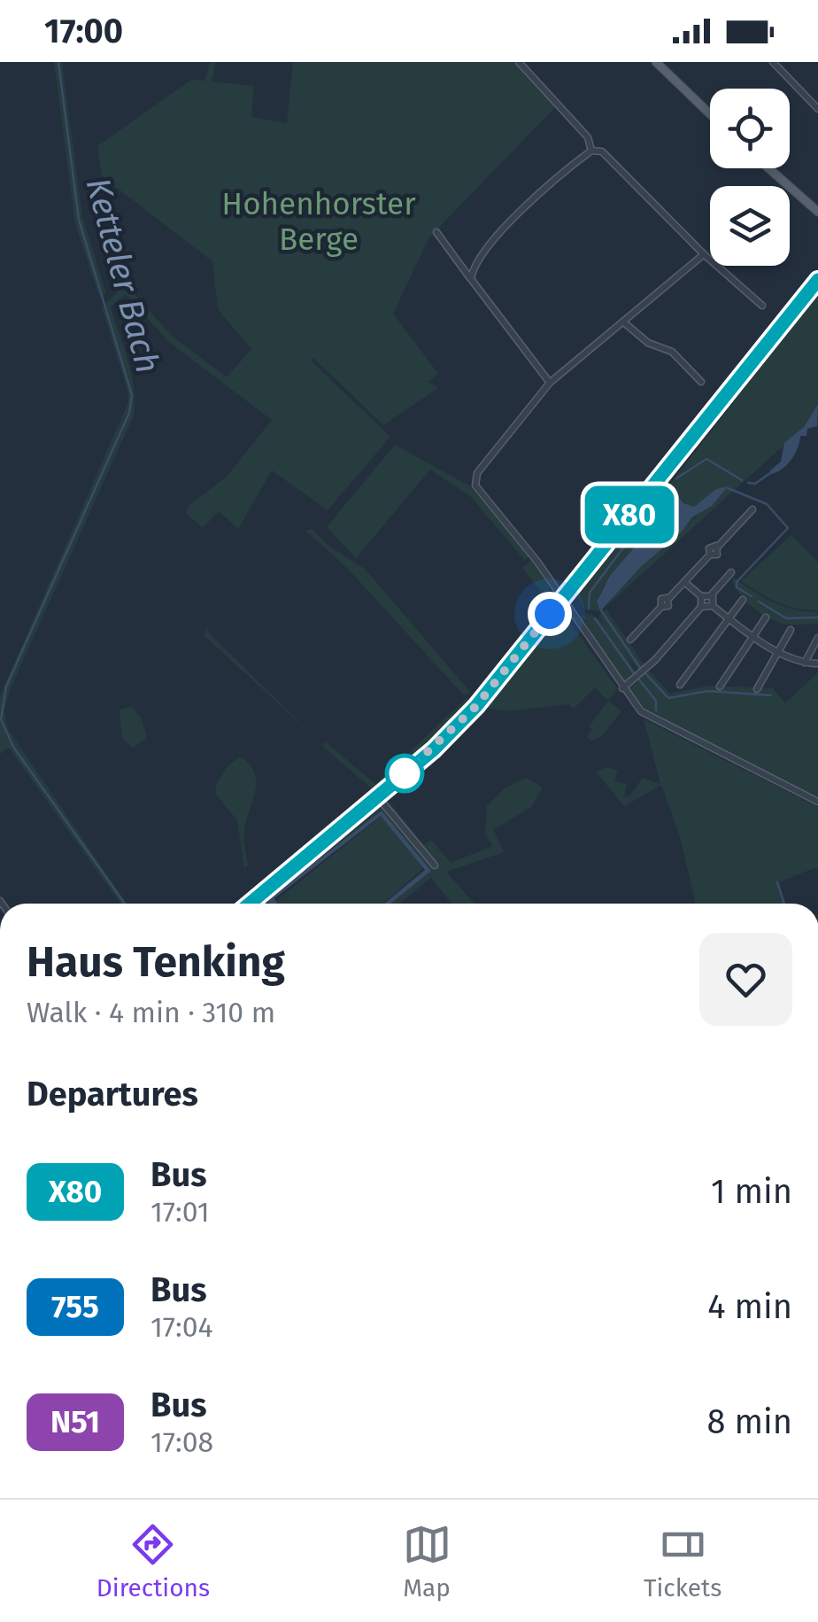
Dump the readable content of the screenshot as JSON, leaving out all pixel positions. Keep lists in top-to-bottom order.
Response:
{
  "water": ["Ketteler Bach"],
  "parks": ["Hohenhorster Berge"],
  "lines": ["bus line X80"],
  "page": {
    "status": "17:00",
    "on_map": "X80",
    "heading": [
      ["Haus Tenking", "Walk · 4 min · 310 m"],
      "Departures"
    ],
    "list": [
      {
        "mark": "X80",
        "name": "Bus",
        "note": "17:01",
        "value": "1 min"
      },
      {
        "mark": "755",
        "name": "Bus",
        "note": "17:04",
        "value": "4 min"
      },
      {
        "mark": "N51",
        "name": "Bus",
        "note": "17:08",
        "value": "8 min"
      }
    ],
    "tabs": ["Directions", "Map", "Tickets"]
  }
}
